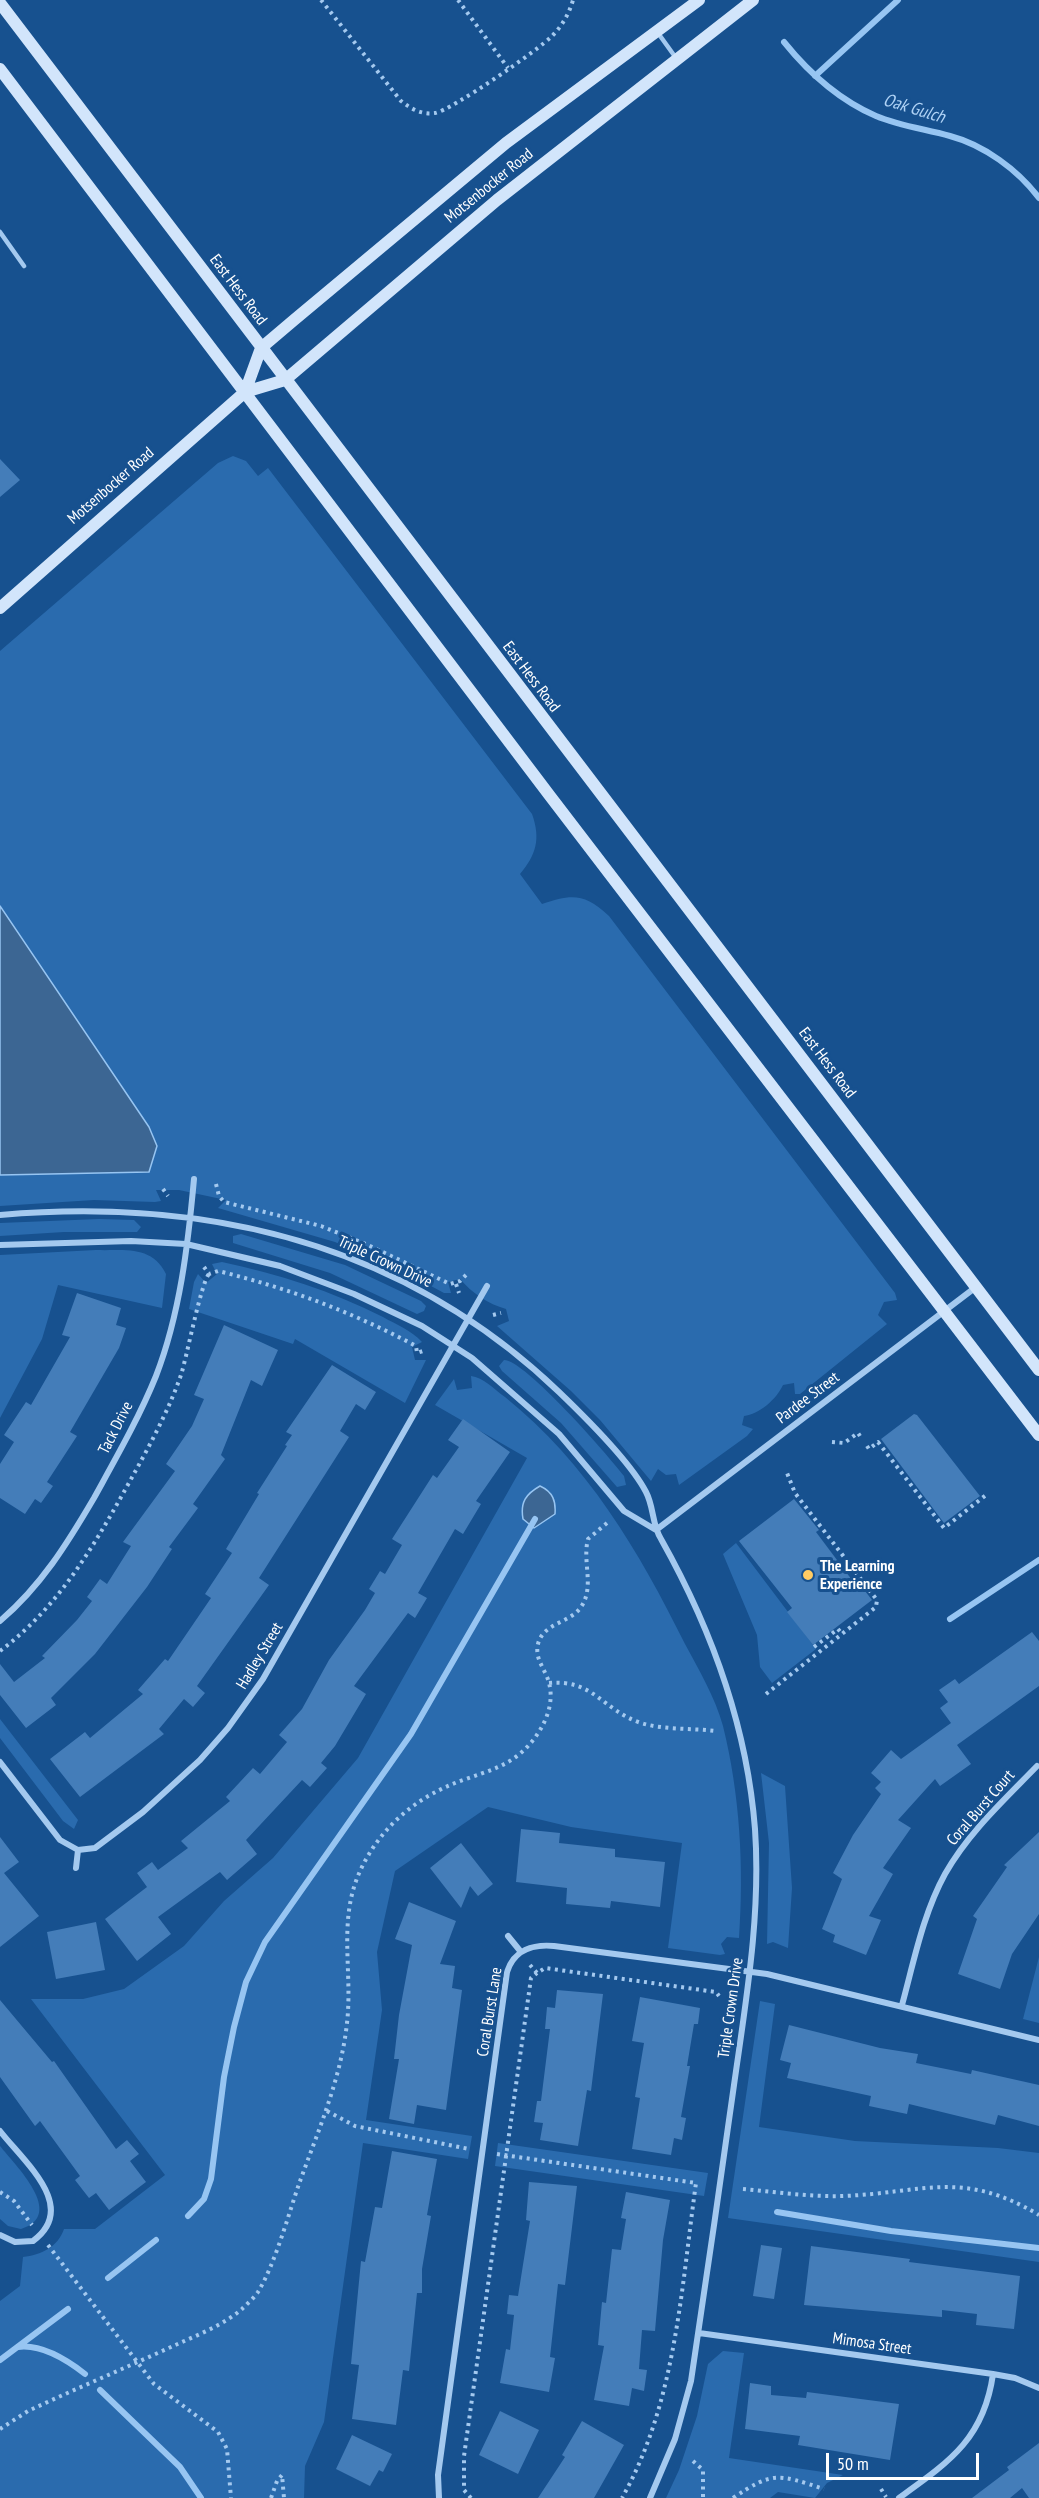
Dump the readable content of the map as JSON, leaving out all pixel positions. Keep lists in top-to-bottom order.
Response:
{
  "streets": {
    "main road": ["Motsenbocker Road", "East Hess Road"],
    "street": [
      "Triple Crown Drive",
      "Pardee Street",
      "Tack Drive",
      "Hadley Street",
      "Coral Burst Court",
      "Coral Burst Lane",
      "Mimosa Street"
    ]
  },
  "crossings": [
    ["Motsenbocker Road", "East Hess Road"],
    ["East Hess Road", "Pardee Street"],
    ["Triple Crown Drive", "Pardee Street"],
    ["Triple Crown Drive", "Tack Drive"],
    ["Triple Crown Drive", "Hadley Street"],
    ["Triple Crown Drive", "Coral Burst Lane"],
    ["Triple Crown Drive", "Mimosa Street"],
    ["Coral Burst Court", "Coral Burst Lane"]
  ],
  "water": ["Oak Gulch"],
  "places": ["The Learning Experience"],
  "scale_bar": "50 m"
}
